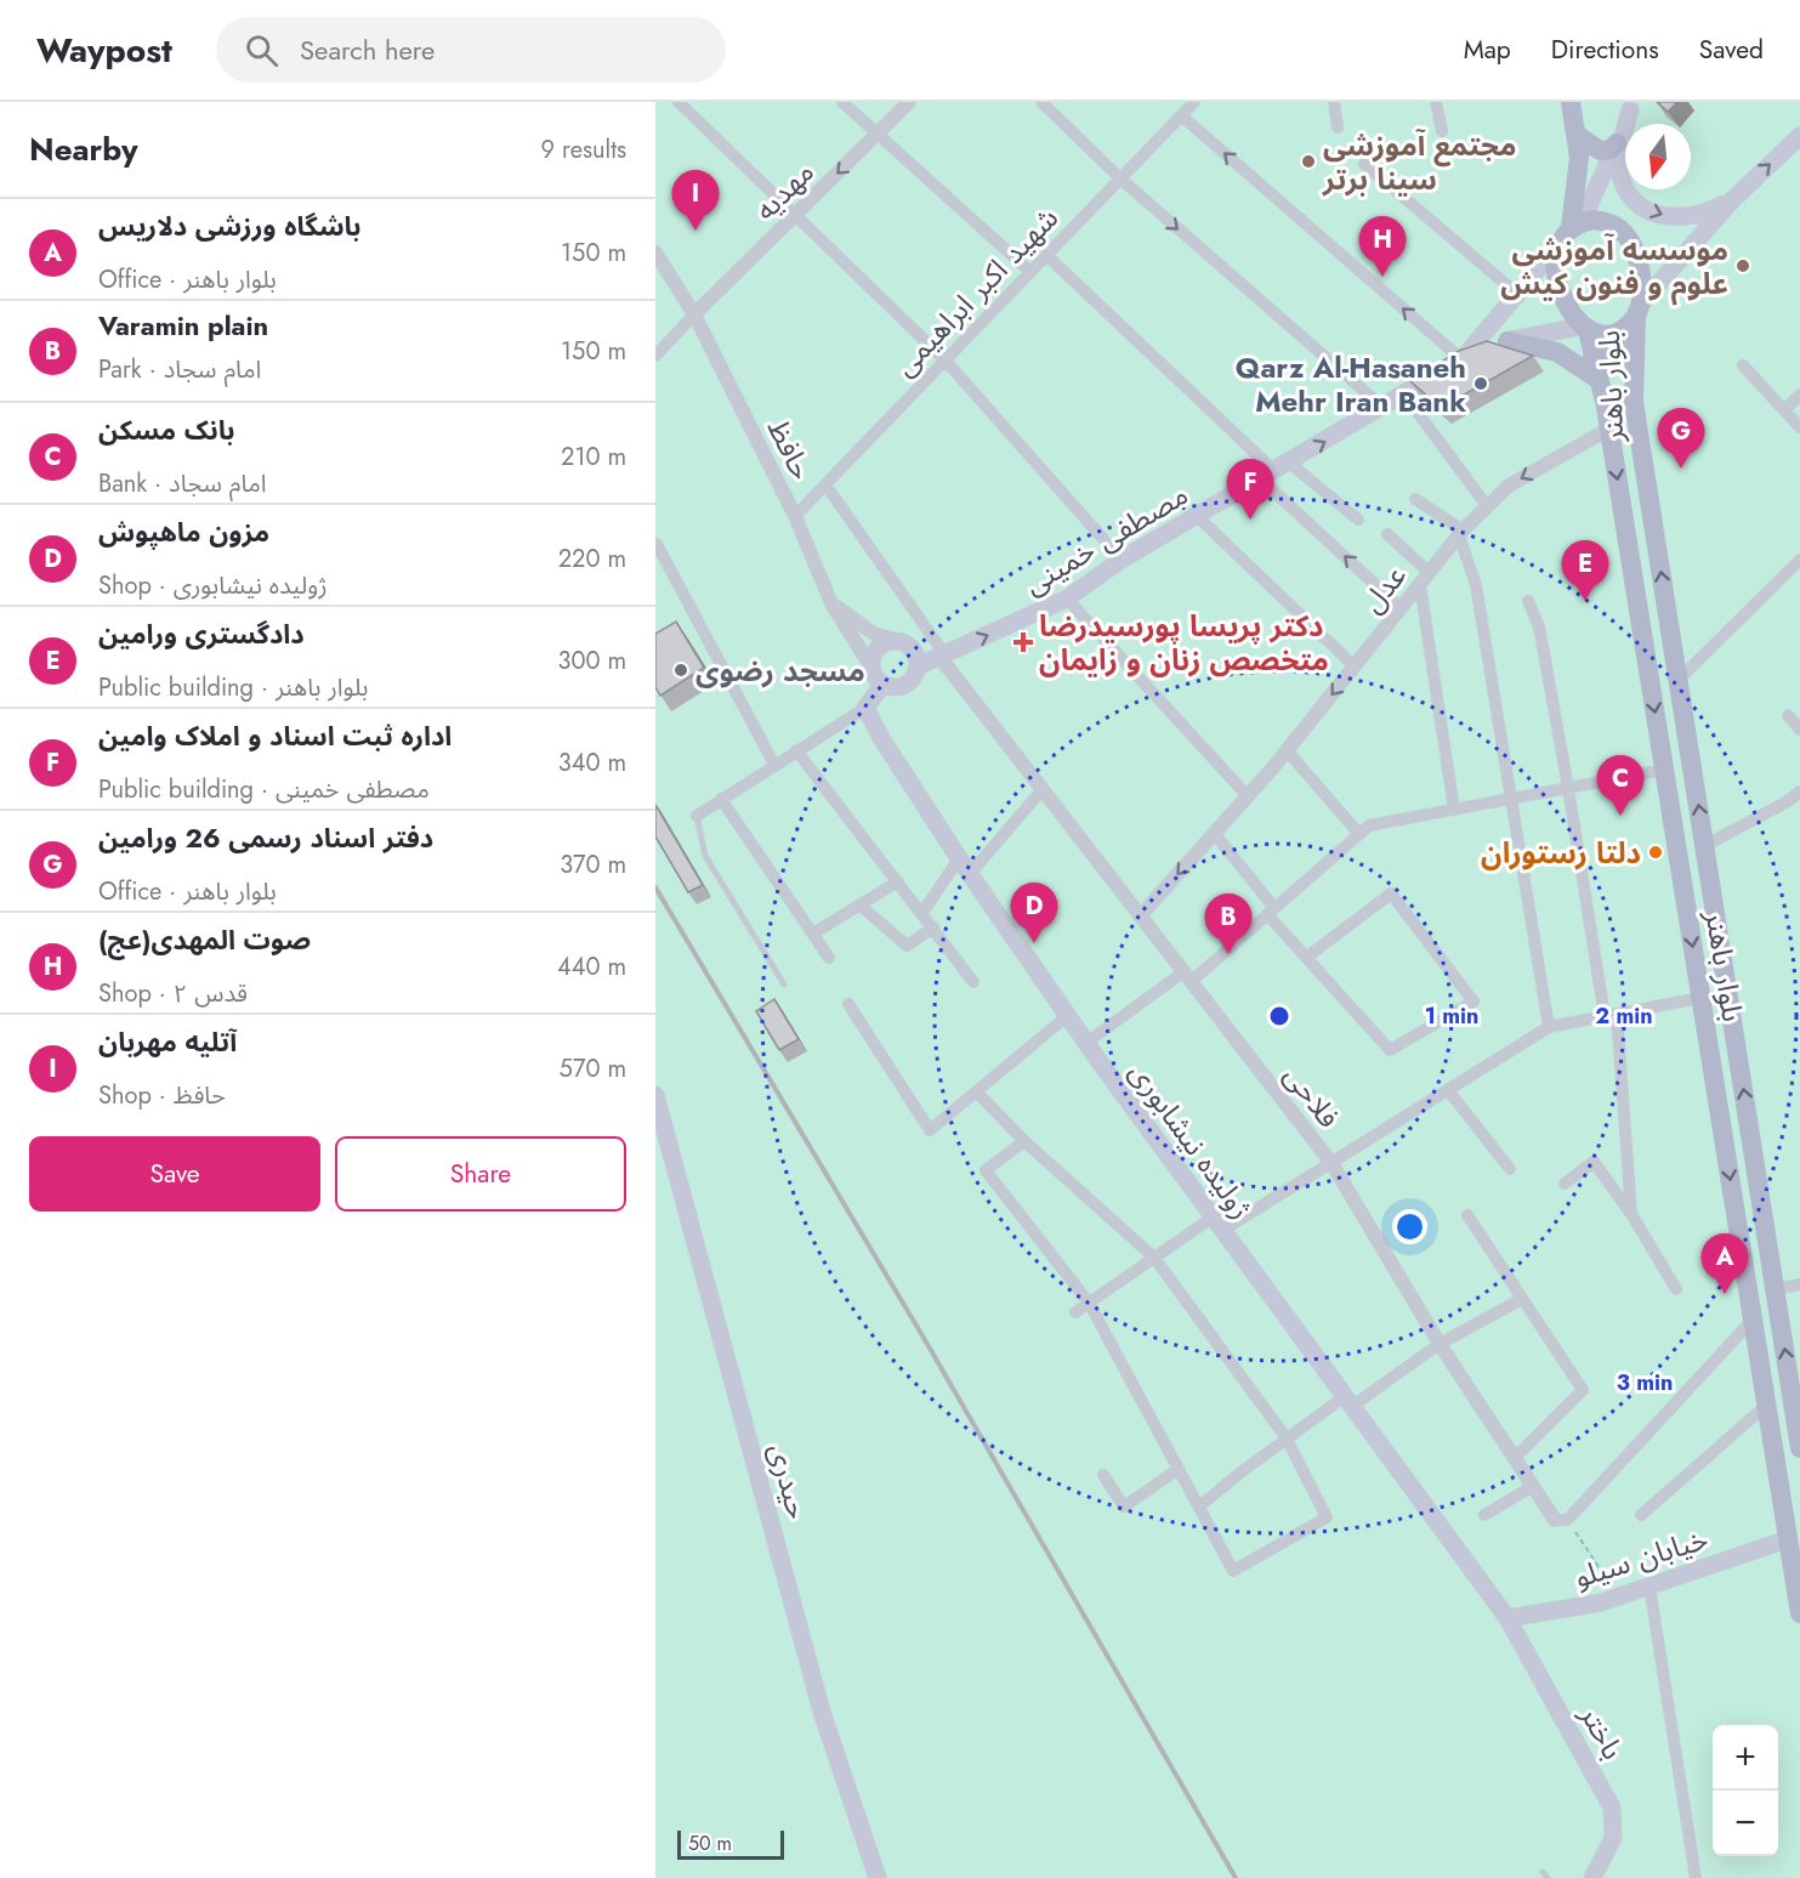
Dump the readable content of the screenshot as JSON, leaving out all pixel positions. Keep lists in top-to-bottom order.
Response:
{
  "streets": {
    "main road": [
      "بلوار باهنر",
      "مصطفی خمینی",
      "ژولیده نیشابوری",
      "حیدری",
      "خیابان سیلو",
      "باختر"
    ],
    "street": [
      "مهدیه",
      "شهید اکبر ابراهیمی",
      "حافظ",
      "عدل",
      "فلاحی"
    ]
  },
  "crossings": [
    ["مهدیه", "حافظ"],
    ["شهید اکبر ابراهیمی", "حافظ"],
    ["بلوار باهنر", "عدل"],
    ["بلوار باهنر", "خیابان سیلو"],
    ["حافظ", "مصطفی خمینی"],
    ["مصطفی خمینی", "فلاحی"],
    ["عدل", "فلاحی"],
    ["ژولیده نیشابوری", "خیابان سیلو"],
    ["ژولیده نیشابوری", "باختر"],
    ["خیابان سیلو", "باختر"]
  ],
  "one_way": ["مهدیه", "مصطفی خمینی", "عدل"],
  "places": {
    "other": [
      "مجتمع آموزشی سینا برتر",
      "موسسه آموزشی علوم و فنون کیش",
      "Qarz Al-Hasaneh Mehr Iran Bank",
      "مسجد رضوی",
      "دلتا رستوران"
    ],
    "health": ["دکتر پریسا پورسیدرضا متخصص زنان و زایمان"]
  },
  "scale_bar": "50 m",
  "north": "bottom",
  "page": {
    "header": "Waypost",
    "search": "Search here",
    "nav": ["Map", "Directions", "Saved"],
    "heading": ["Nearby", "9 results"],
    "pins": [
      "I",
      "H",
      "G",
      "F",
      "E",
      "C",
      "D",
      "B",
      "A"
    ],
    "list": [
      {
        "mark": "A",
        "name": "باشگاه ورزشی دلاریس",
        "note": "Office · بلوار باهنر",
        "value": "150 m"
      },
      {
        "mark": "B",
        "name": "Varamin plain",
        "note": "Park · امام سجاد",
        "value": "150 m"
      },
      {
        "mark": "C",
        "name": "بانک مسکن",
        "note": "Bank · امام سجاد",
        "value": "210 m"
      },
      {
        "mark": "D",
        "name": "مزون ماهپوش",
        "note": "Shop · ژولیده نیشابوری",
        "value": "220 m"
      },
      {
        "mark": "E",
        "name": "دادگستری ورامین",
        "note": "Public building · بلوار باهنر",
        "value": "300 m"
      },
      {
        "mark": "F",
        "name": "اداره ثبت اسناد و املاک وامین",
        "note": "Public building · مصطفی خمینی",
        "value": "340 m"
      },
      {
        "mark": "G",
        "name": "دفتر اسناد رسمی 26 ورامین",
        "note": "Office · بلوار باهنر",
        "value": "370 m"
      },
      {
        "mark": "H",
        "name": "صوت المهدی(عج)",
        "note": "Shop · قدس ۲",
        "value": "440 m"
      },
      {
        "mark": "I",
        "name": "آتلیه مهربان",
        "note": "Shop · حافظ",
        "value": "570 m"
      }
    ],
    "buttons": ["Save", "Share"],
    "map_buttons": ["+", "−"],
    "scale": "50 m"
  },
  "rings": ["1 min", "2 min", "3 min"]
}
